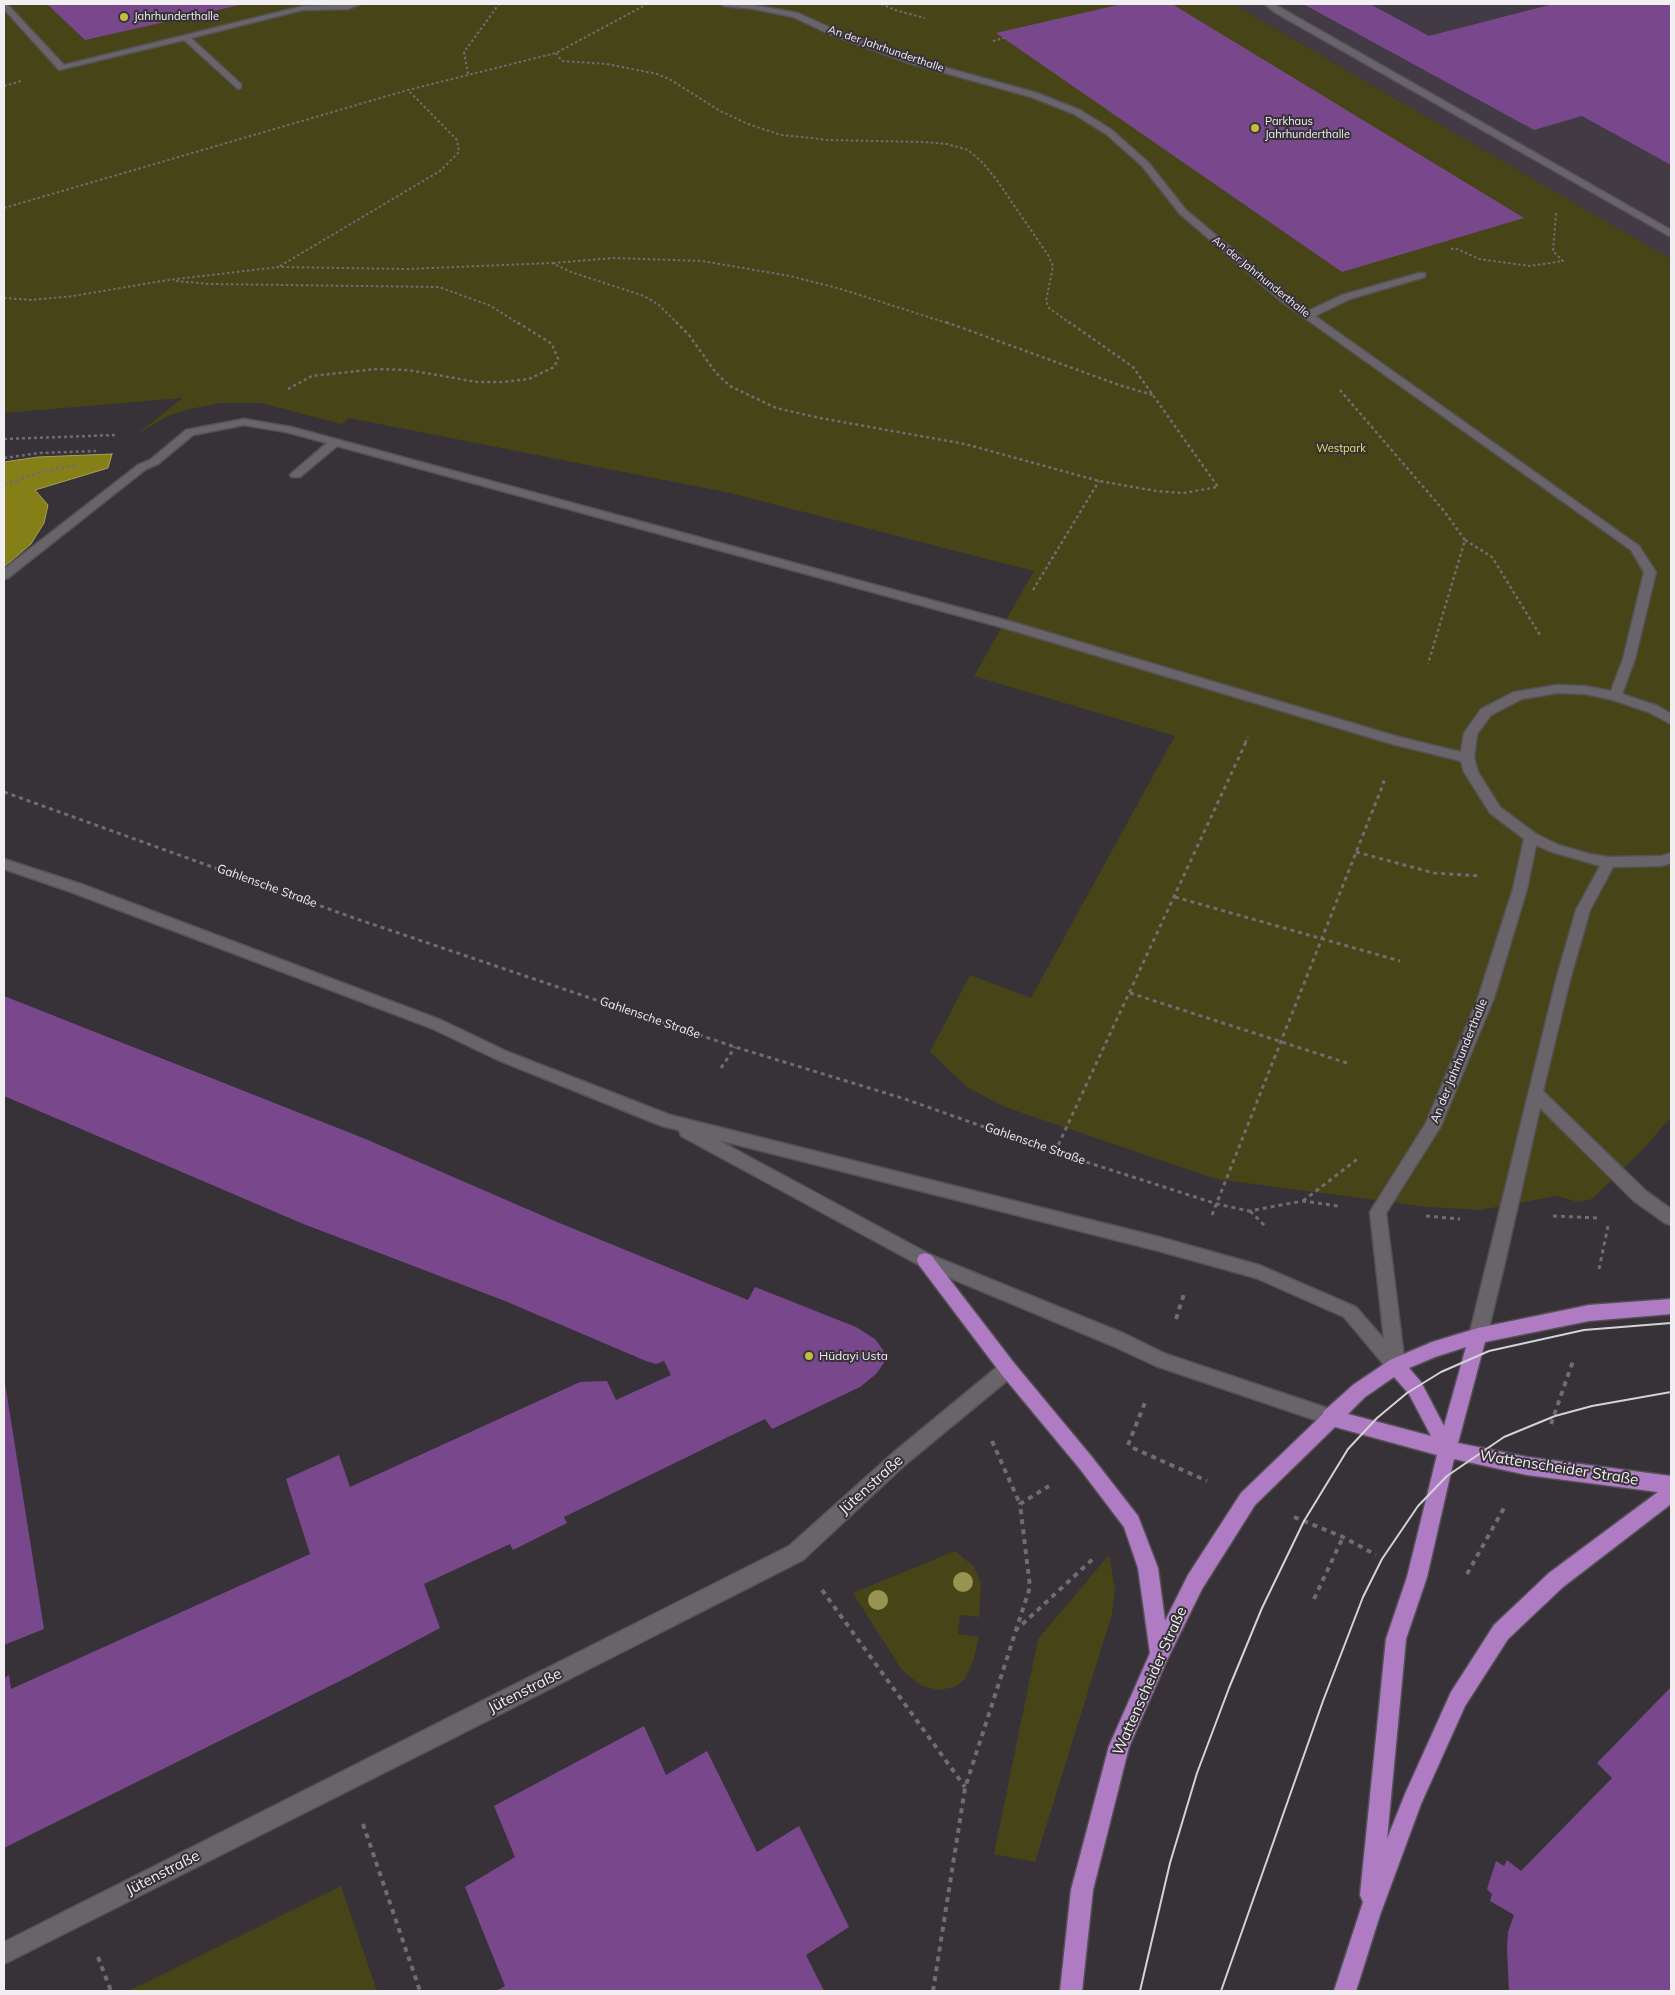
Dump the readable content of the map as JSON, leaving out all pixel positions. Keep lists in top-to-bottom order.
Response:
{
  "streets": {
    "main road": ["Wattenscheider Straße"],
    "street": ["An der Jahrhunderthalle", "Jütenstraße"],
    "path": ["Gahlensche Straße"]
  },
  "crossings": [
    ["An der Jahrhunderthalle", "Wattenscheider Straße"]
  ],
  "parks": ["Westpark"],
  "places": ["Jahrhunderthalle", "Parkhaus Jahrhunderthalle", "Hüdayi Usta"]
}
